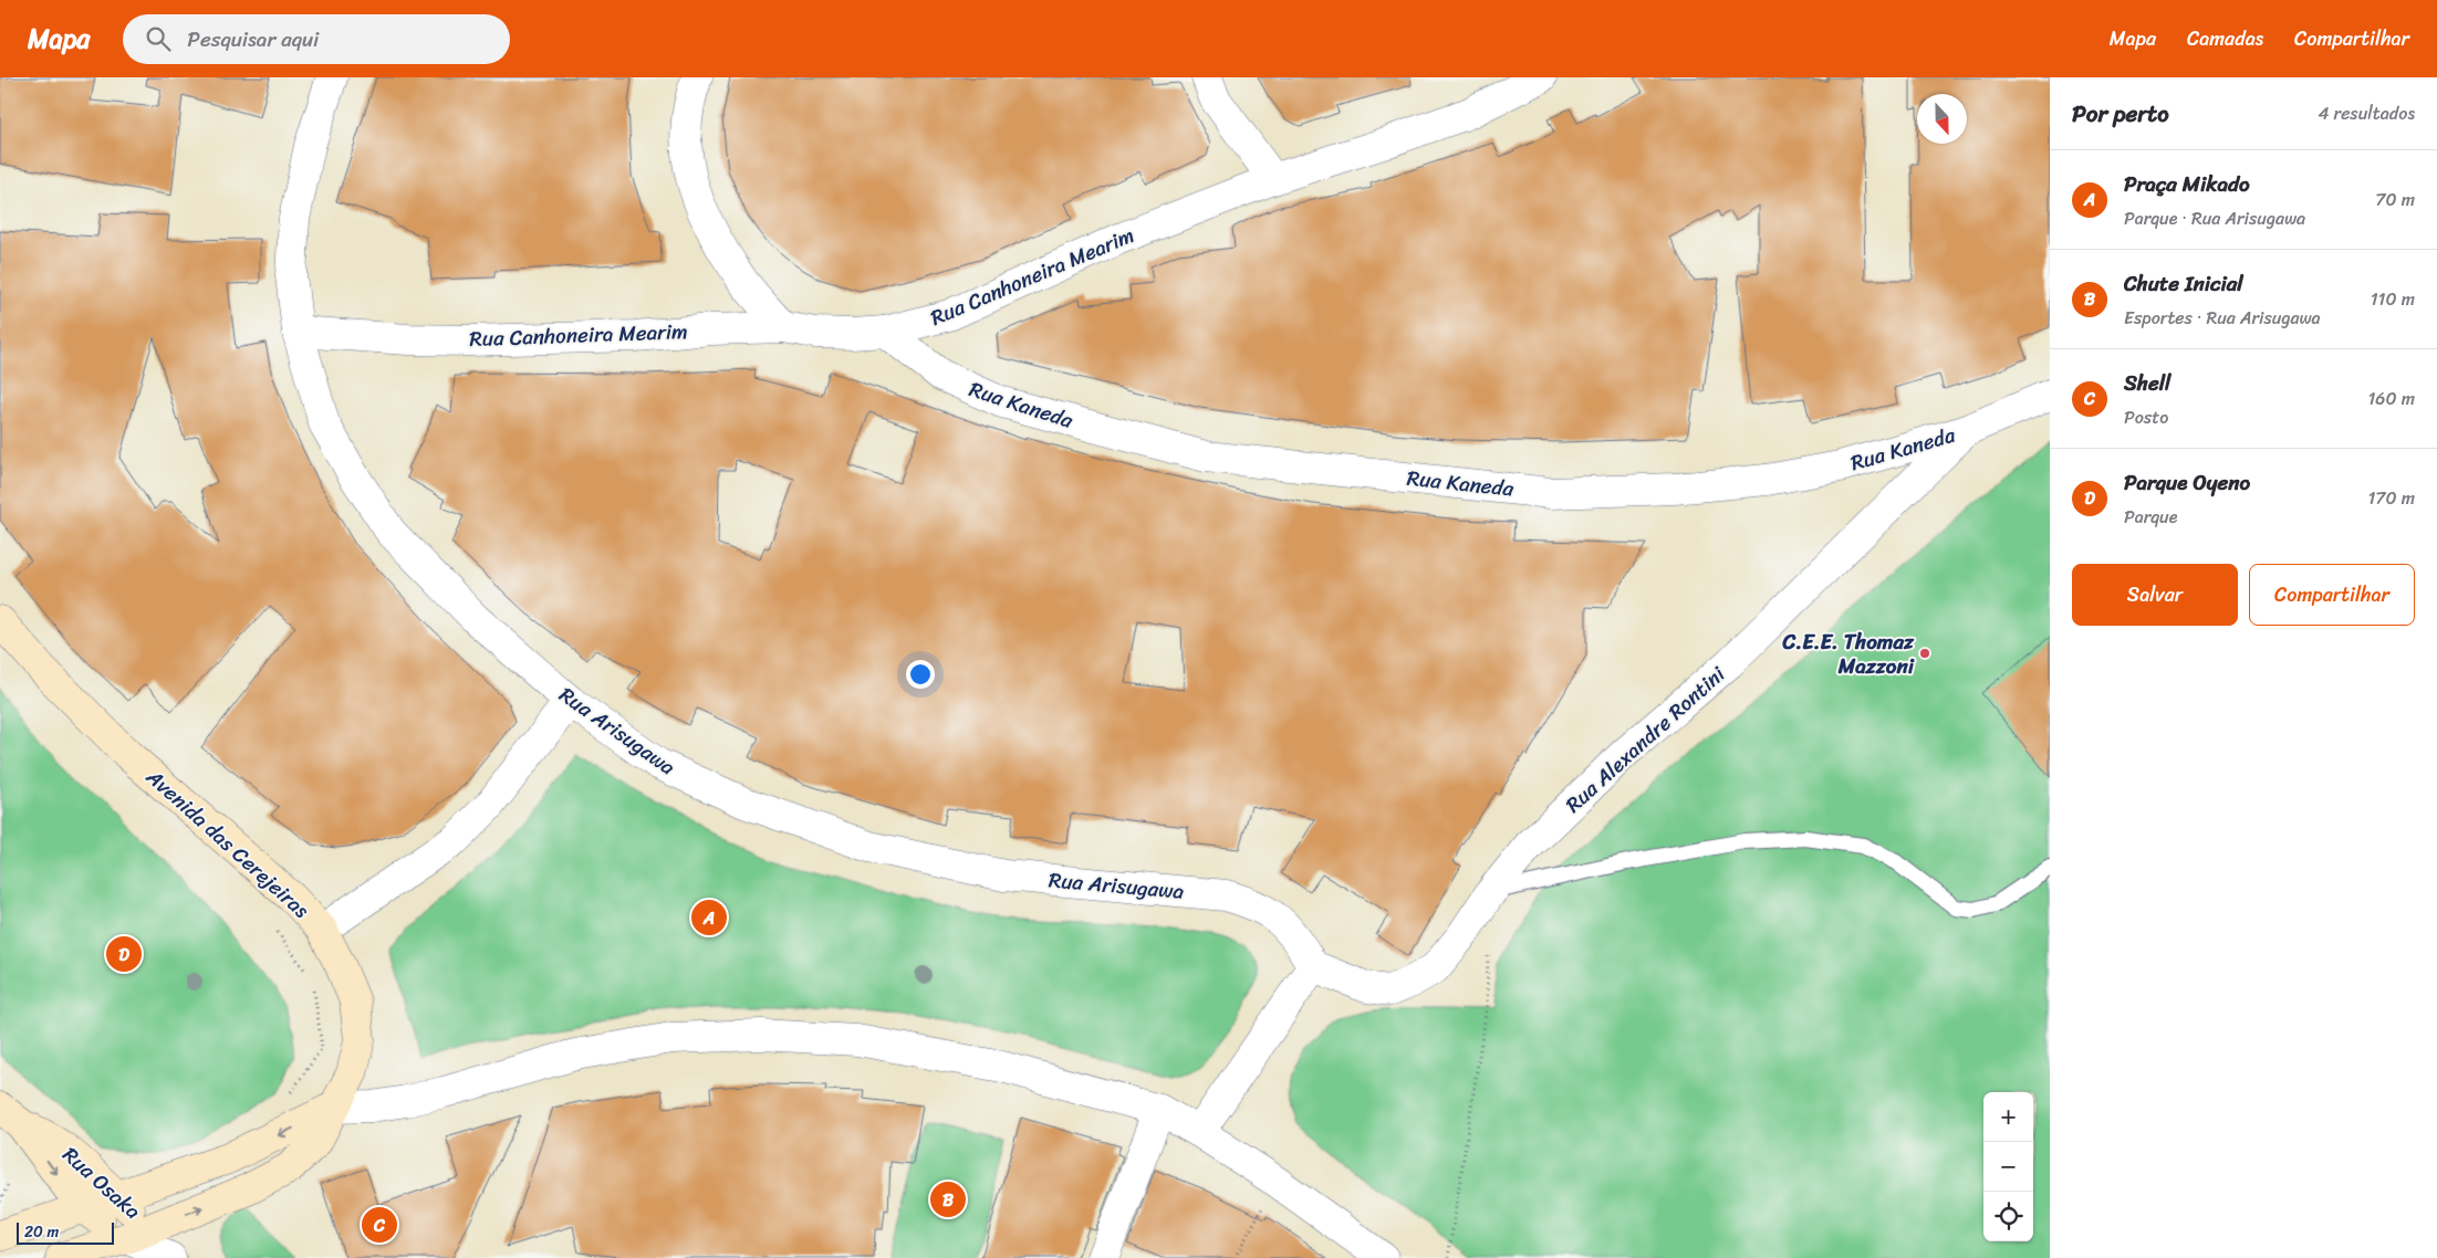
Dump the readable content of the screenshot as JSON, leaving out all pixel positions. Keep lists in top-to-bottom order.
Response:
{
  "streets": {
    "main road": ["Avenida das Cerejeiras", "Rua Osaka"],
    "street": [
      "Rua Canhoneira Mearim",
      "Rua Kaneda",
      "Rua Arisugawa",
      "Rua Alexandre Rontini"
    ]
  },
  "crossings": [
    ["Rua Canhoneira Mearim", "Rua Kaneda"],
    ["Rua Canhoneira Mearim", "Rua Arisugawa"],
    ["Rua Kaneda", "Rua Alexandre Rontini"],
    ["Rua Arisugawa", "Rua Alexandre Rontini"],
    ["Avenida das Cerejeiras", "Rua Osaka"]
  ],
  "places": ["C.E.E. Thomaz Mazzoni"],
  "scale_bar": "20 m",
  "north": "bottom",
  "page": {
    "header": "Mapa",
    "search": "Pesquisar aqui",
    "nav": ["Mapa", "Camadas", "Compartilhar"],
    "heading": ["Por perto", "4 resultados"],
    "list": [
      {
        "mark": "A",
        "name": "Praça Mikado",
        "note": "Parque · Rua Arisugawa",
        "value": "70 m"
      },
      {
        "mark": "B",
        "name": "Chute Inicial",
        "note": "Esportes · Rua Arisugawa",
        "value": "110 m"
      },
      {
        "mark": "C",
        "name": "Shell",
        "note": "Posto",
        "value": "160 m"
      },
      {
        "mark": "D",
        "name": "Parque Oyeno",
        "note": "Parque",
        "value": "170 m"
      }
    ],
    "buttons": ["Salvar", "Compartilhar"],
    "pins": [
      "A",
      "D",
      "B",
      "C"
    ],
    "map_buttons": ["+", "−"],
    "scale": "20 m"
  }
}
